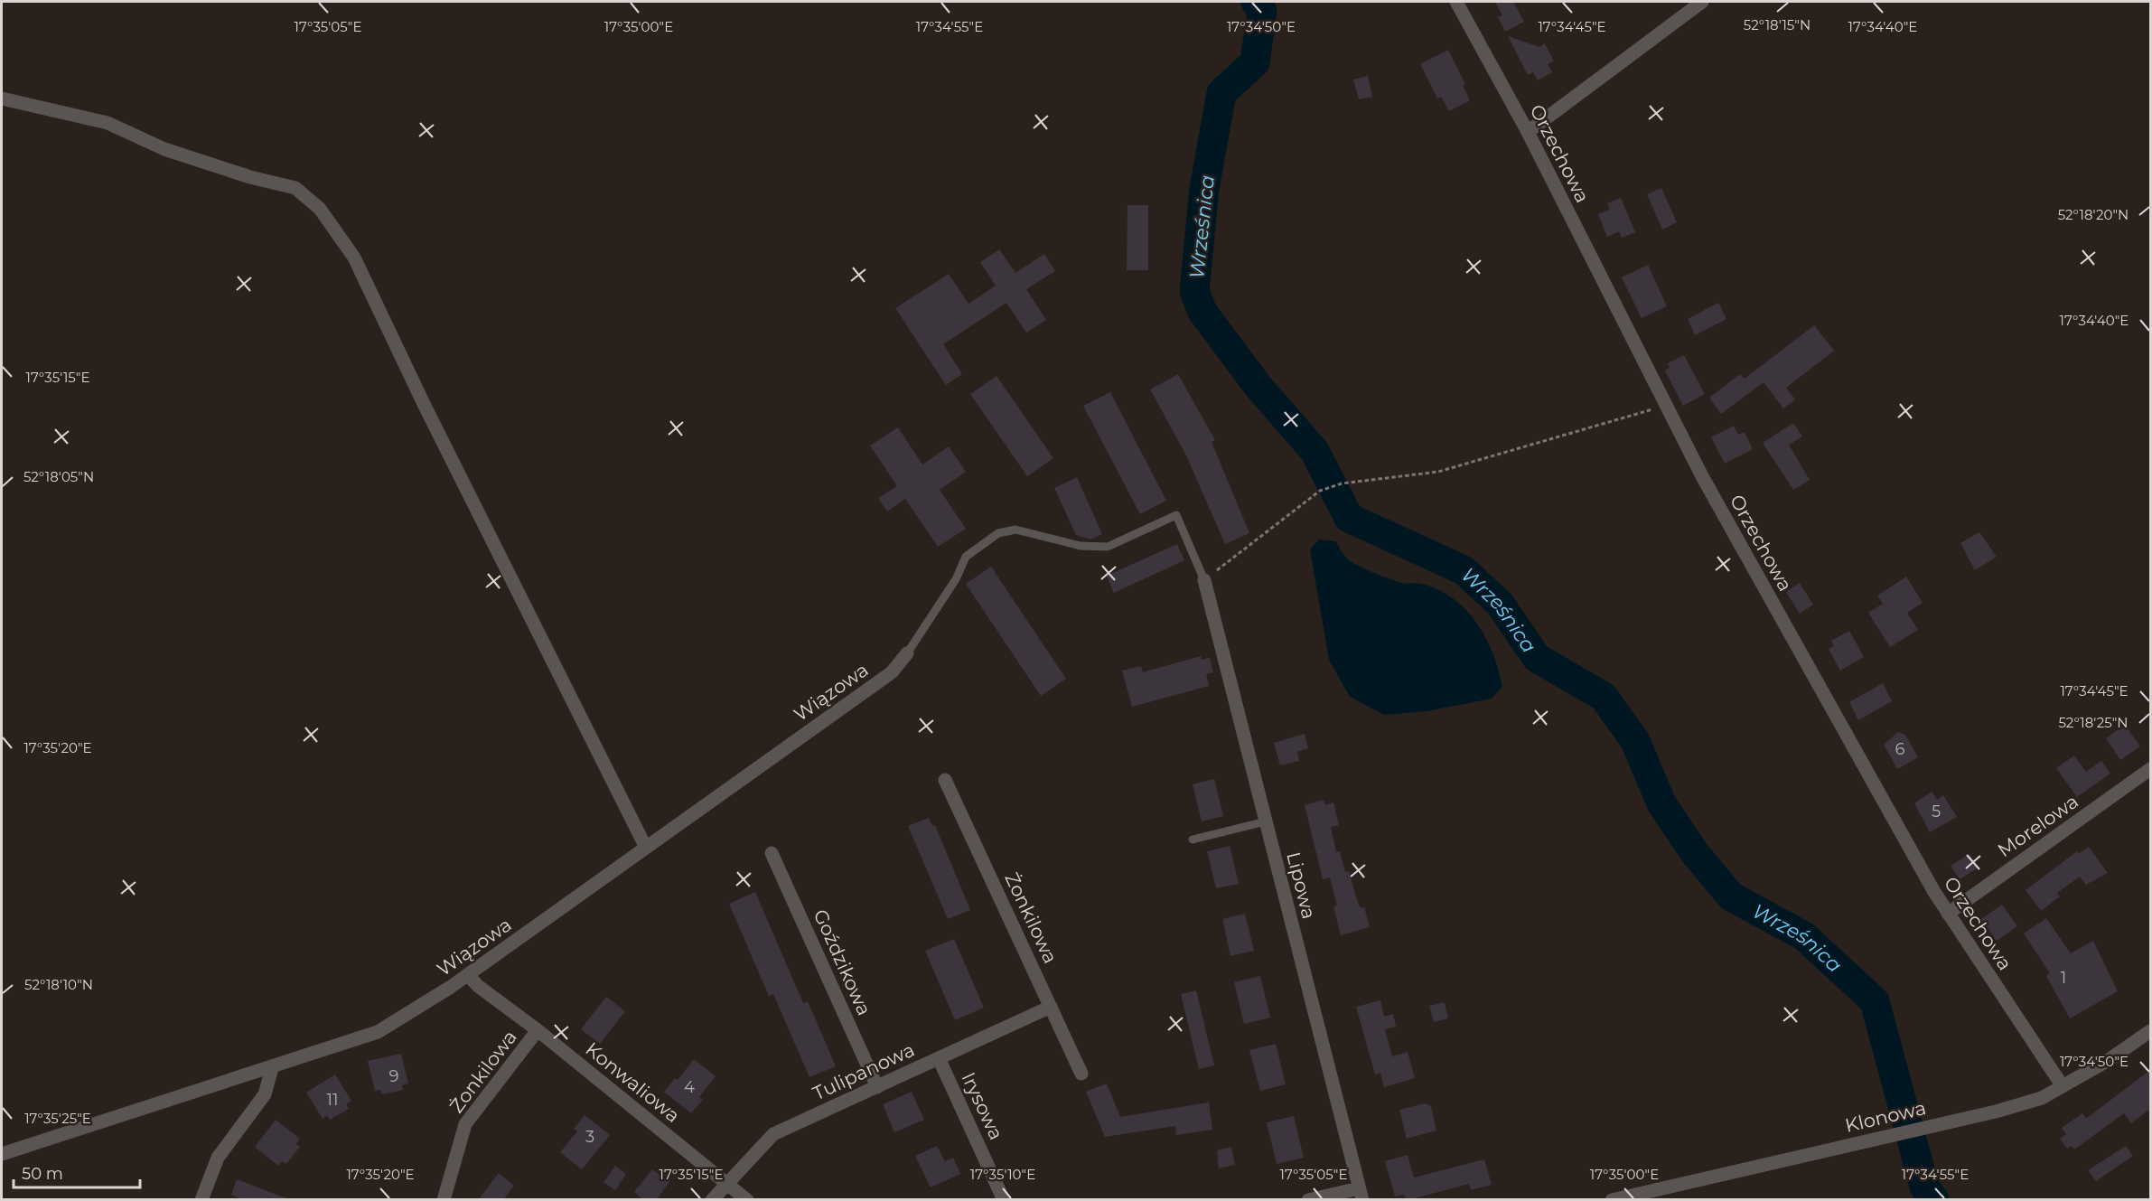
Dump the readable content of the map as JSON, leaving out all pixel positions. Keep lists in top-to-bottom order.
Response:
{
  "streets": {
    "street": [
      "Orzechowa",
      "Wiązowa",
      "Morelowa",
      "Lipowa",
      "Żonkilowa",
      "Goździkowa",
      "Tulipanowa",
      "Konwaliowa",
      "Irysowa",
      "Klonowa"
    ]
  },
  "crossings": [
    ["Orzechowa", "Morelowa"],
    ["Orzechowa", "Klonowa"],
    ["Wiązowa", "Konwaliowa"],
    ["Żonkilowa", "Tulipanowa"],
    ["Żonkilowa", "Konwaliowa"],
    ["Goździkowa", "Tulipanowa"],
    ["Tulipanowa", "Konwaliowa"],
    ["Tulipanowa", "Irysowa"]
  ],
  "water": ["Wrześnica"],
  "house_numbers": [
    "6",
    "5",
    "1",
    "9",
    "4",
    "11",
    "3"
  ],
  "scale_bar": "50 m",
  "coordinates": [
    "52°18'15\"N",
    "17°35'05\"E",
    "17°35'00\"E",
    "17°34'55\"E",
    "17°34'50\"E",
    "17°34'45\"E",
    "17°34'40\"E",
    "52°18'20\"N",
    "17°35'15\"E",
    "52°18'05\"N",
    "52°18'25\"N",
    "17°35'20\"E",
    "52°18'10\"N",
    "17°35'25\"E",
    "17°35'10\"E"
  ]
}
